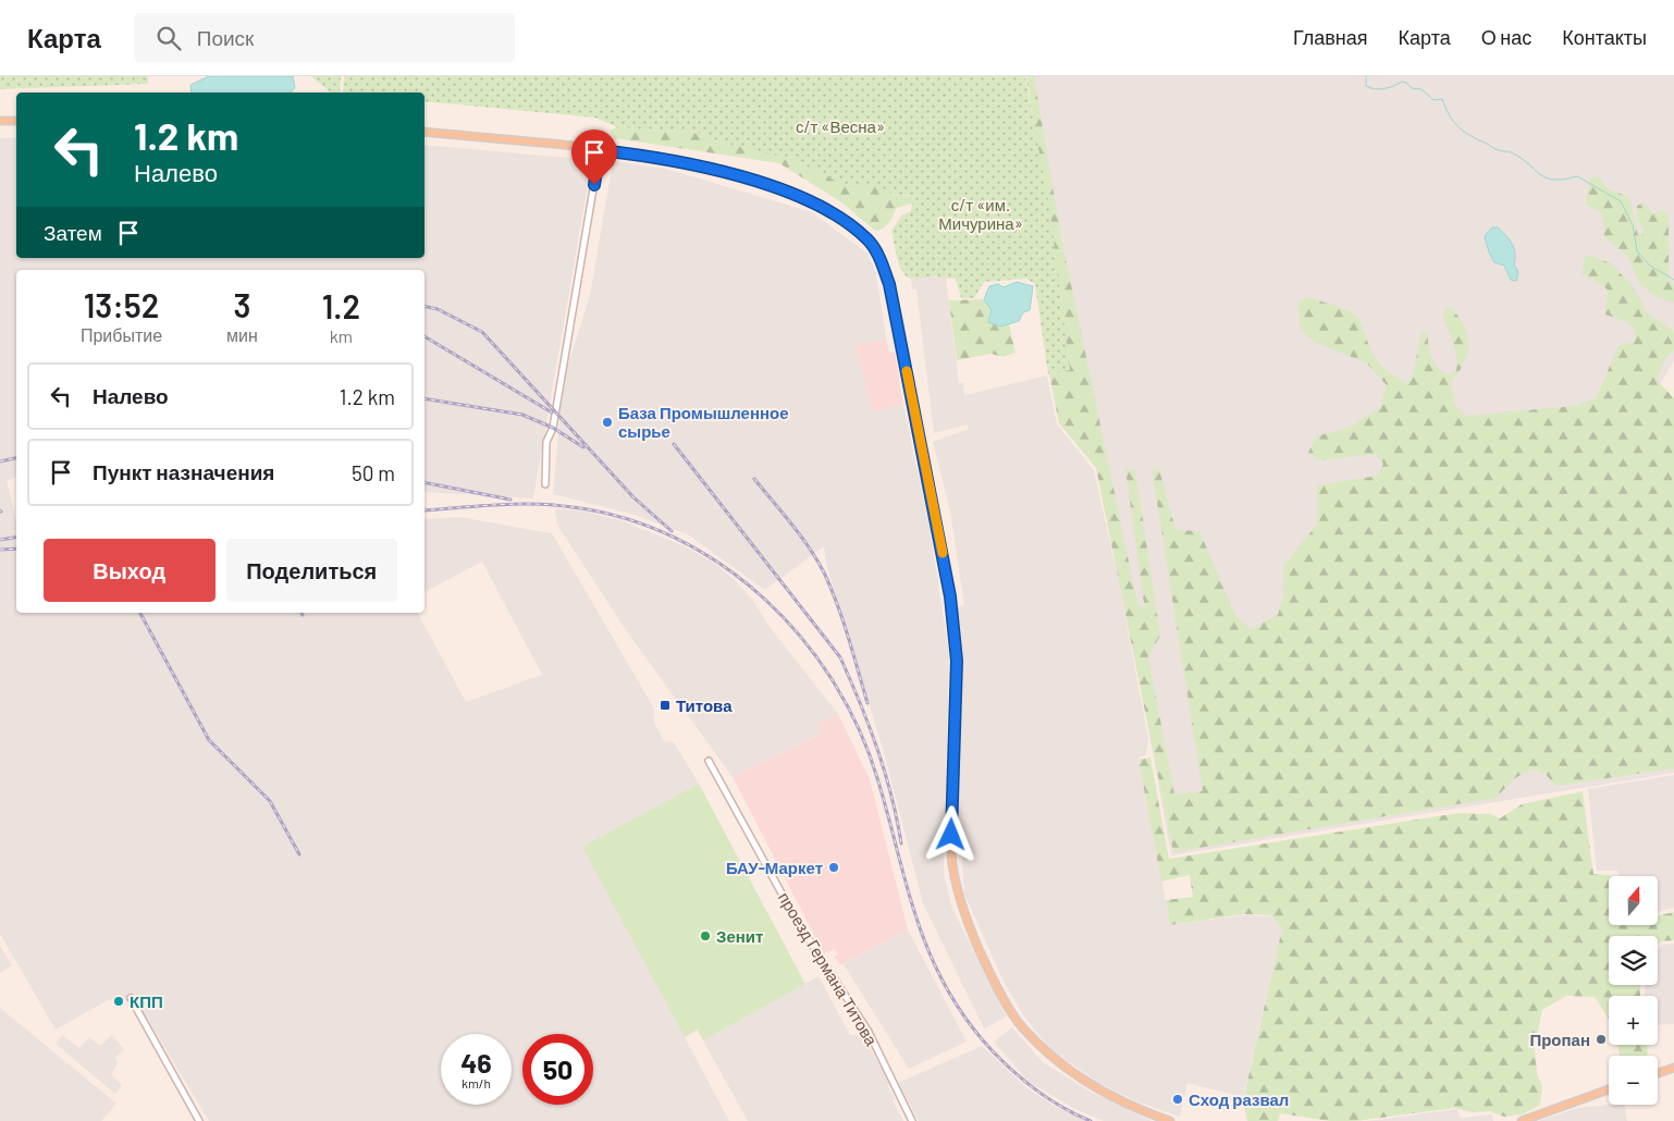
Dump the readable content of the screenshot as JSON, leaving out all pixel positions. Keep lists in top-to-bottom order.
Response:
{
  "streets": {
    "street": ["проезд Германа Титова"]
  },
  "parks": ["с/т «Весна»", "с/т «им. Мичурина»"],
  "places": {
    "other": [
      "База Промышленное сырье",
      "БАУ-Маркет",
      "Зенит",
      "КПП",
      "Пропан",
      "Сход развал"
    ],
    "transit": ["Титова"]
  },
  "north": "top",
  "page": {
    "header": "Карта",
    "search": "Поиск",
    "nav": [
      "Главная",
      "Карта",
      "О нас",
      "Контакты"
    ],
    "turn": ["1.2 km", "Налево"],
    "then": "Затем",
    "eta": [
      "13:52",
      "Прибытие",
      "3",
      "мин",
      "1.2",
      "km"
    ],
    "list": [
      {
        "name": "Налево",
        "value": "1.2 km"
      },
      {
        "name": "Пункт назначения",
        "value": "50 m"
      }
    ],
    "buttons": ["Выход", "Поделиться"],
    "map_buttons": ["+", "−"],
    "speed": "46 km/h",
    "limit": "50"
  }
}
